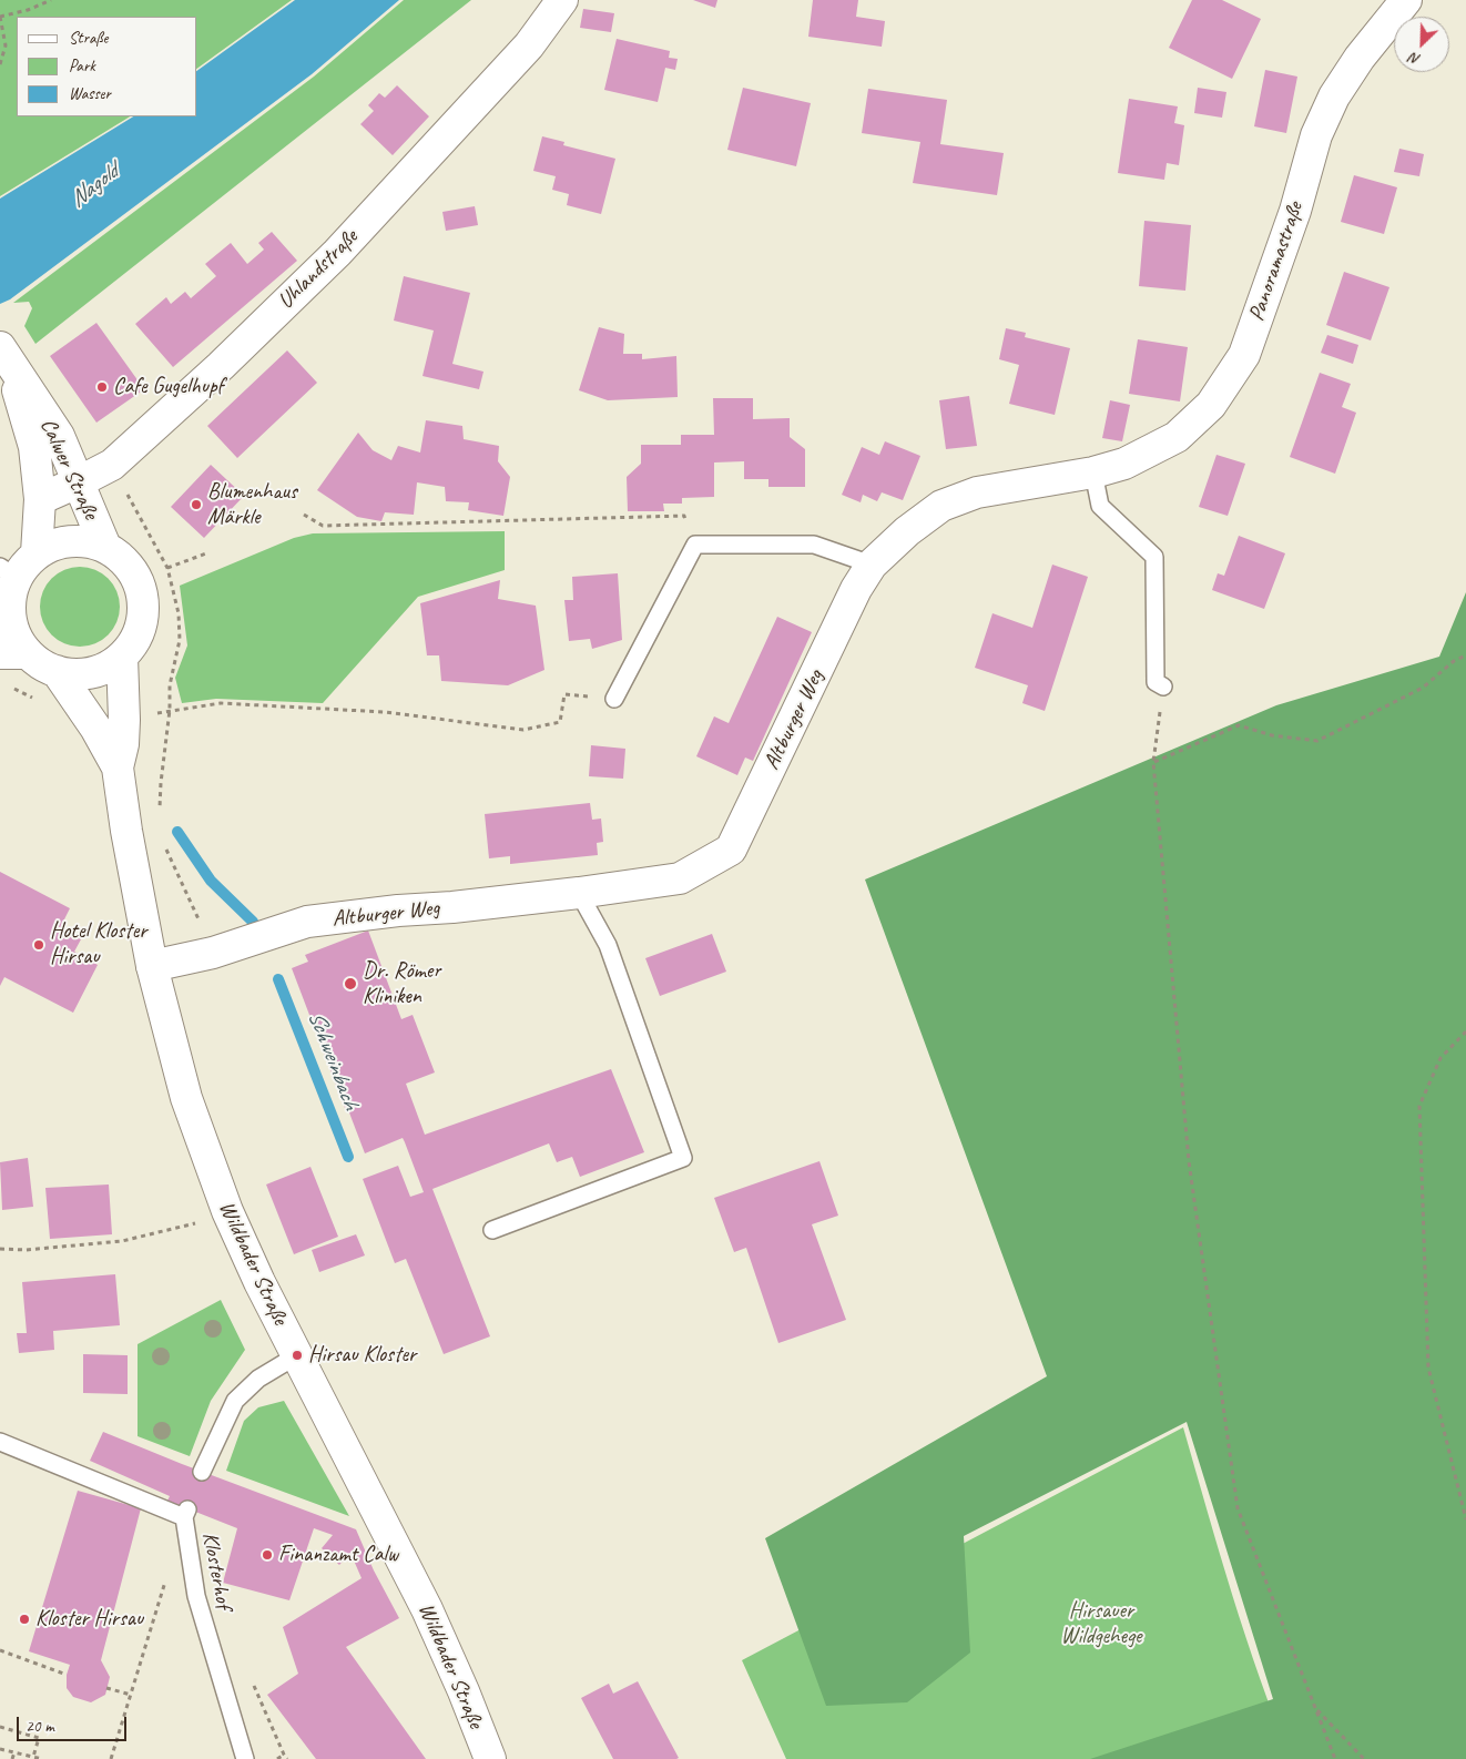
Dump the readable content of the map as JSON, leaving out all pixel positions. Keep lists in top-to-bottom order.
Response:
{
  "streets": {
    "street": [
      "Panoramastraße",
      "Uhlandstraße",
      "Calwer Straße",
      "Altburger Weg",
      "Wildbader Straße"
    ],
    "lane": ["Klosterhof"]
  },
  "crossings": [
    ["Panoramastraße", "Altburger Weg"],
    ["Uhlandstraße", "Calwer Straße"],
    ["Calwer Straße", "Wildbader Straße"],
    ["Altburger Weg", "Wildbader Straße"]
  ],
  "water": ["Nagold", "Schweinbach"],
  "parks": ["Hirsauer Wildgehege"],
  "places": [
    "Cafe Gugelhupf",
    "Blumenhaus Märkle",
    "Hotel Kloster Hirsau",
    "Dr. Römer Kliniken",
    "Hirsau Kloster",
    "Finanzamt Calw",
    "Kloster Hirsau"
  ],
  "legend": ["Straße", "Park", "Wasser"],
  "scale_bar": "20 m",
  "north": "bottom left"
}
